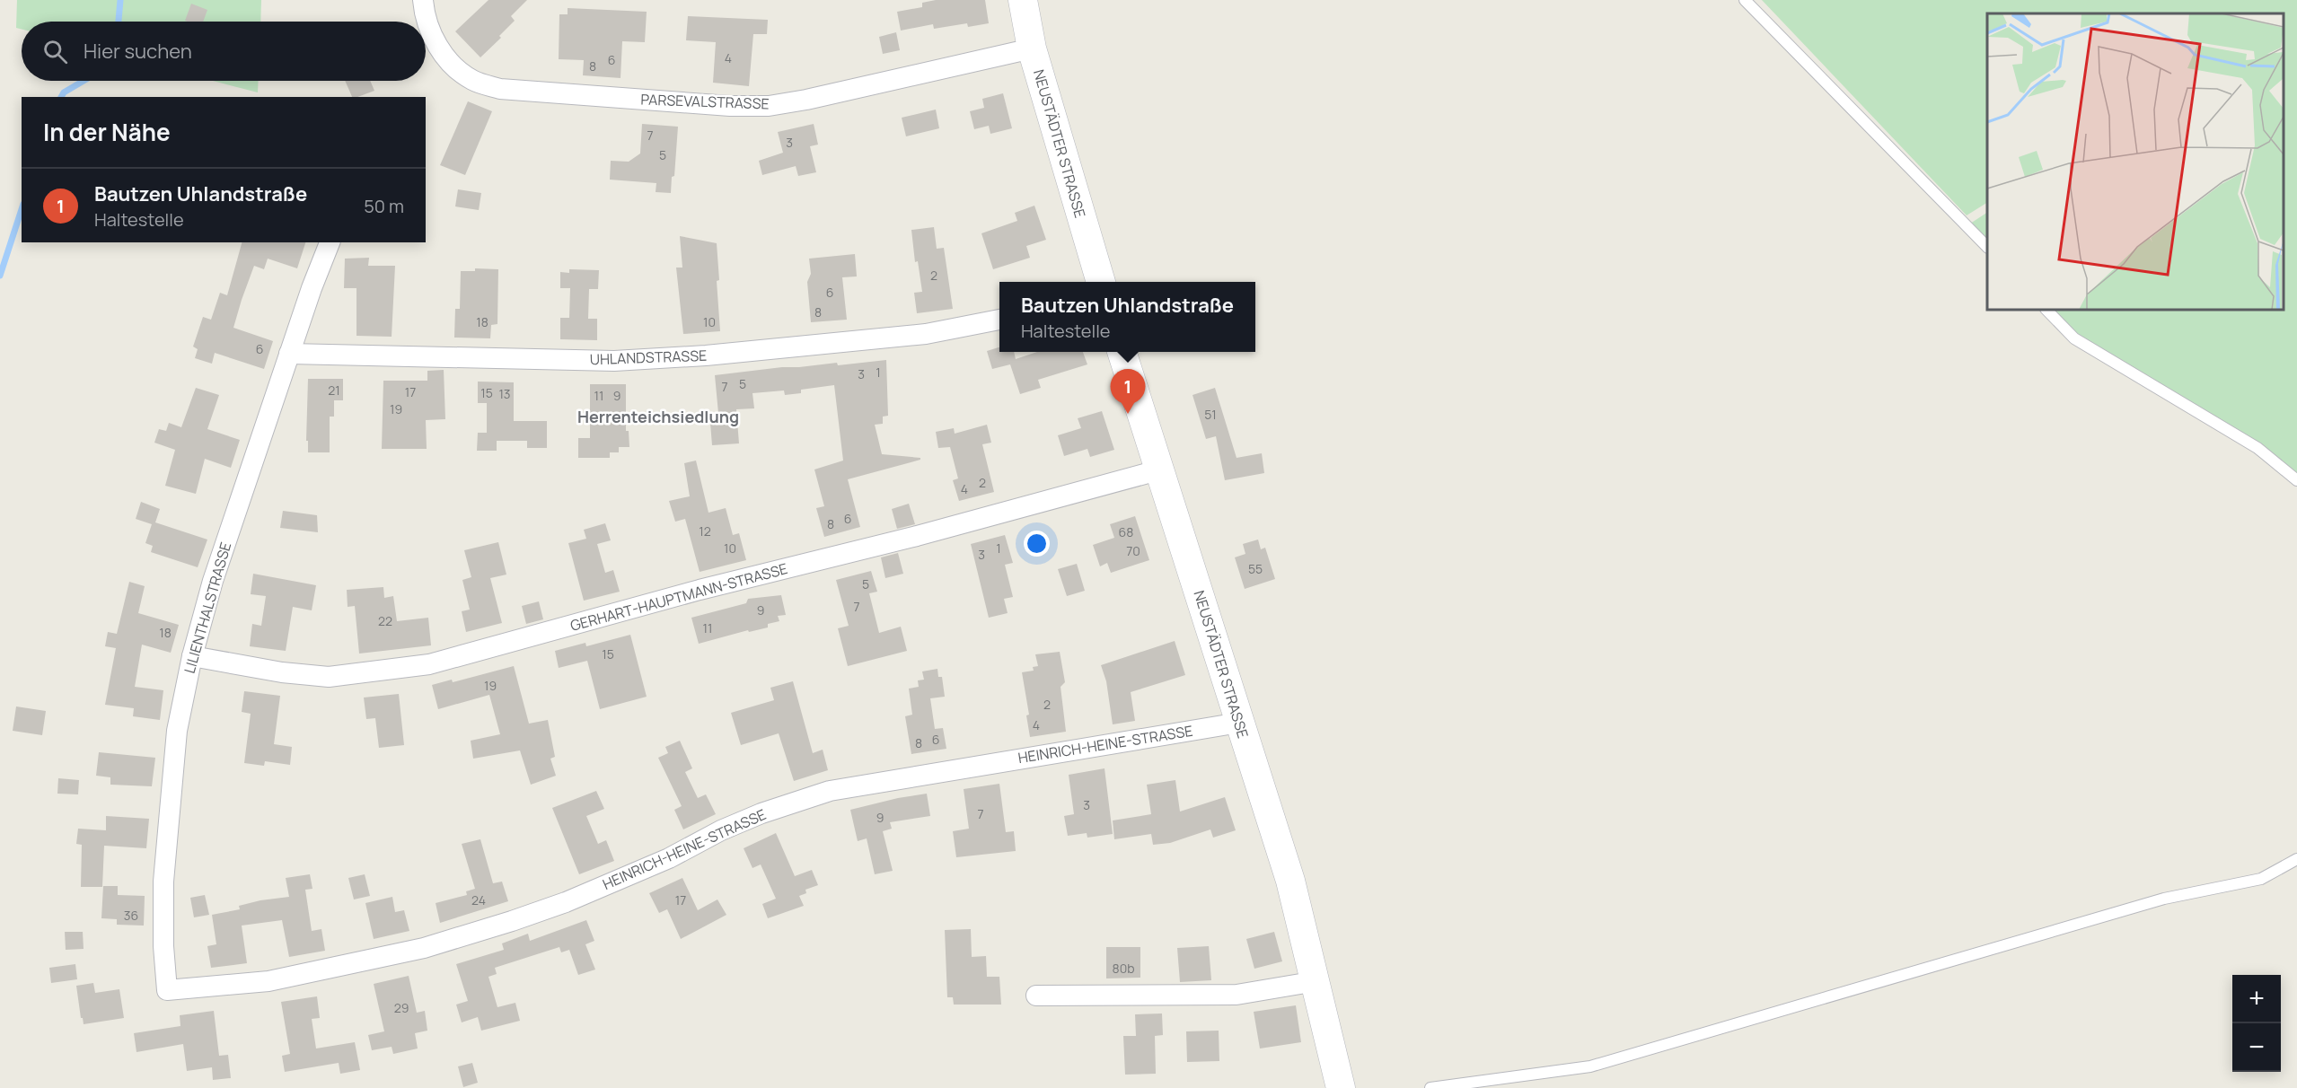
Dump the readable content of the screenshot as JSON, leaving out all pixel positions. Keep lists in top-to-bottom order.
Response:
{
  "streets": {
    "street": [
      "PARSEVALSTRASSE",
      "NEUSTÄDTER STRASSE",
      "UHLANDSTRASSE",
      "GERHART-HAUPTMANN-STRASSE",
      "LILIENTHALSTRASSE",
      "HEINRICH-HEINE-STRASSE"
    ]
  },
  "crossings": [
    ["PARSEVALSTRASSE", "NEUSTÄDTER STRASSE"],
    ["NEUSTÄDTER STRASSE", "GERHART-HAUPTMANN-STRASSE"],
    ["NEUSTÄDTER STRASSE", "HEINRICH-HEINE-STRASSE"],
    ["UHLANDSTRASSE", "LILIENTHALSTRASSE"],
    ["GERHART-HAUPTMANN-STRASSE", "LILIENTHALSTRASSE"],
    ["LILIENTHALSTRASSE", "HEINRICH-HEINE-STRASSE"]
  ],
  "districts": ["Herrenteichsiedlung"],
  "house_numbers": [
    "4",
    "6",
    "8",
    "7",
    "3",
    "5",
    "2",
    "6",
    "8",
    "18",
    "10",
    "6",
    "1",
    "3",
    "5",
    "7",
    "21",
    "17",
    "15",
    "13",
    "11",
    "9",
    "19",
    "51",
    "2",
    "4",
    "6",
    "8",
    "12",
    "68",
    "10",
    "1",
    "70",
    "3",
    "55",
    "5",
    "7",
    "9",
    "22",
    "11",
    "18",
    "15",
    "19",
    "2",
    "4",
    "6",
    "8",
    "3",
    "7",
    "9",
    "24",
    "17",
    "36",
    "80b",
    "29"
  ],
  "page": {
    "search": "Hier suchen",
    "heading": "In der Nähe",
    "list": [
      {
        "mark": "1",
        "name": "Bautzen Uhlandstraße",
        "note": "Haltestelle",
        "value": "50 m"
      }
    ],
    "popup": ["Bautzen Uhlandstraße", "Haltestelle"],
    "pins": "1",
    "map_buttons": ["+", "−"]
  }
}
